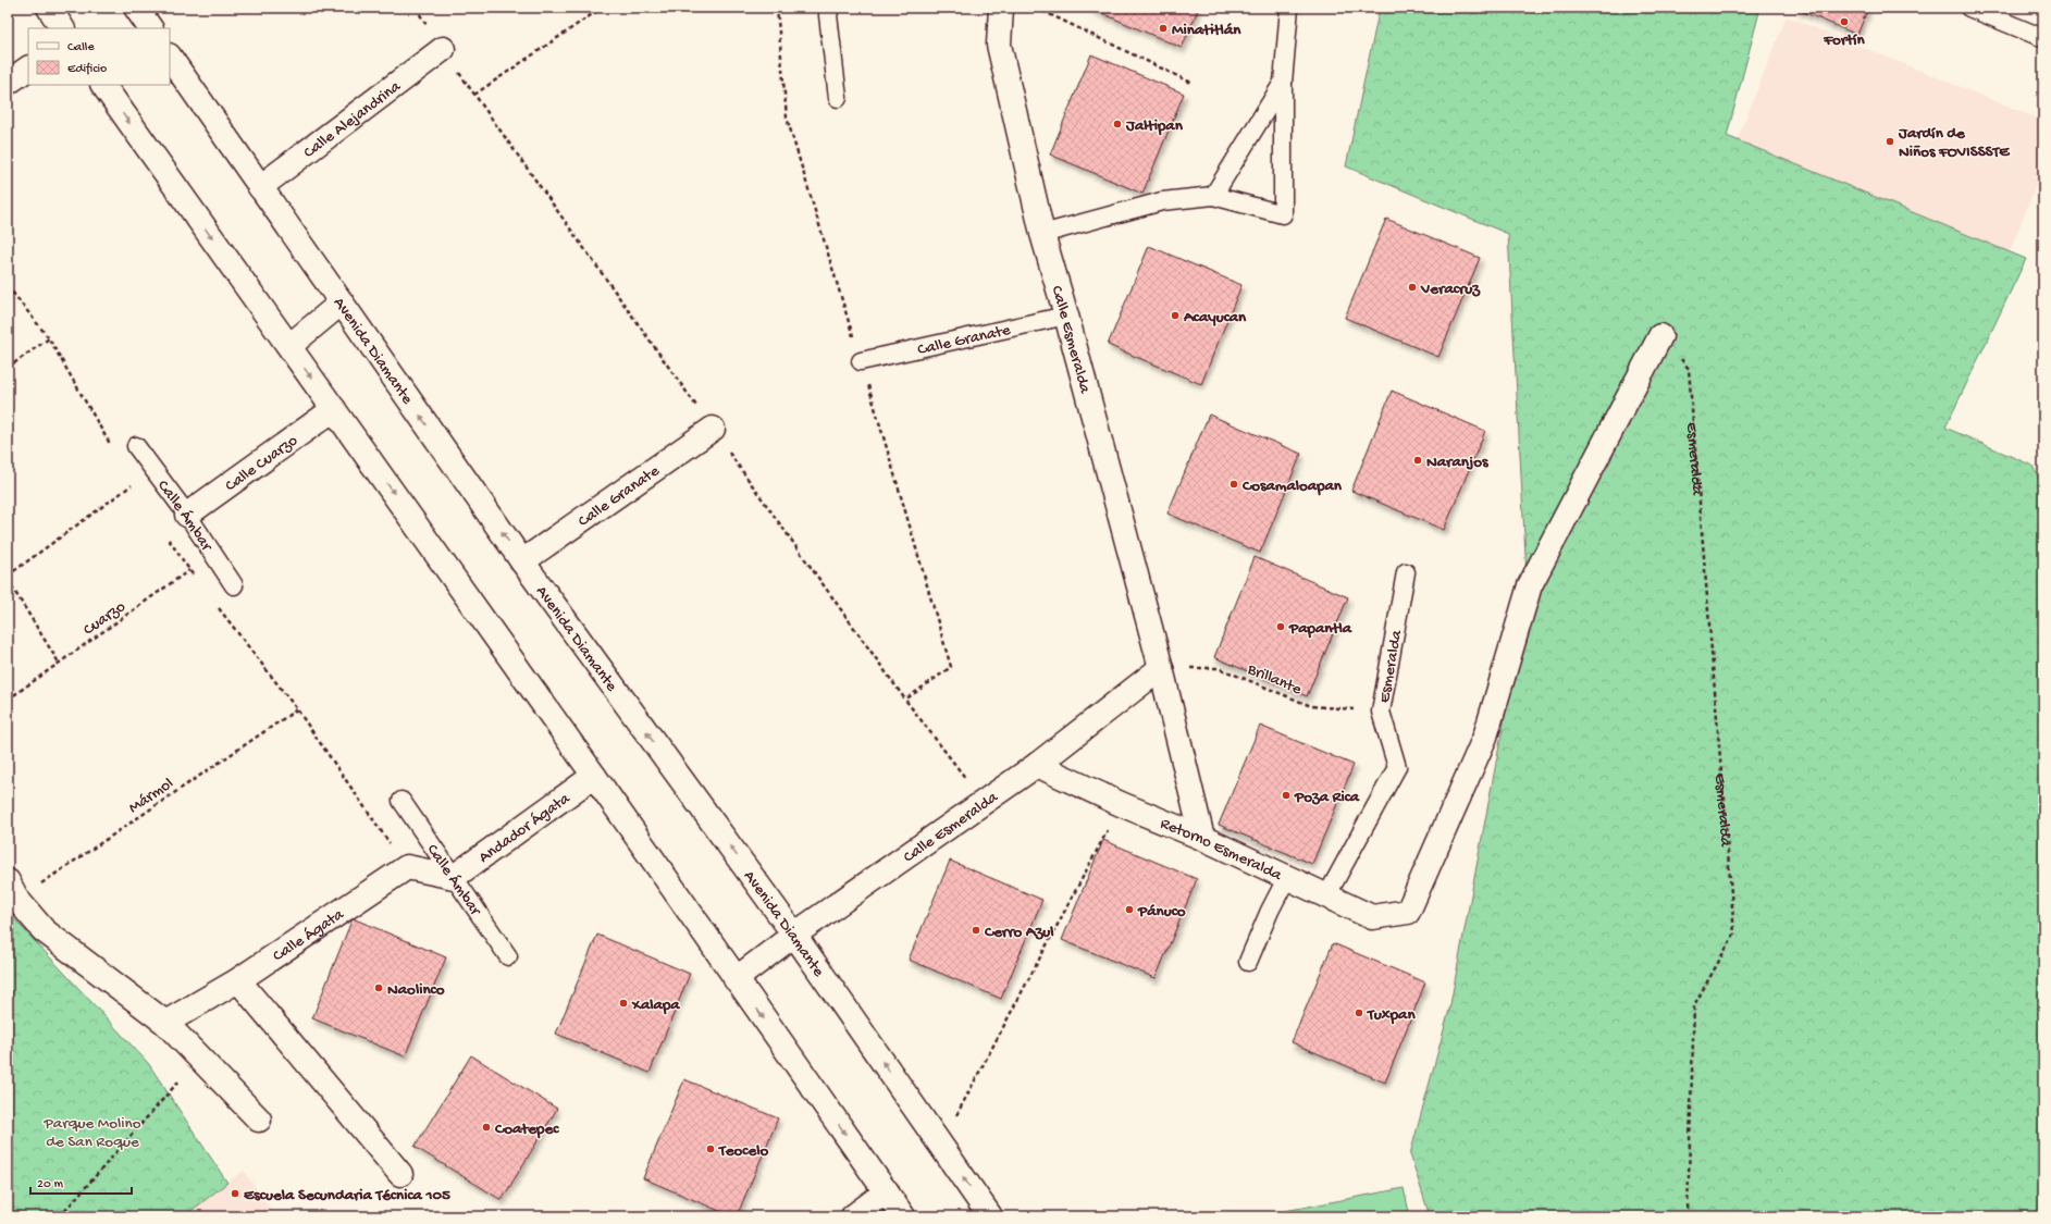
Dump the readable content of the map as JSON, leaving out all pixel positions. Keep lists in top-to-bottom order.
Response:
{
  "streets": {
    "street": [
      "Calle Alejandrina",
      "Calle Granate",
      "Calle Esmeralda",
      "Avenida Diamante",
      "Calle Cuarzo",
      "Andador Ágata",
      "Retorno Esmeralda",
      "Calle Ágata"
    ],
    "lane": ["Esmeralda", "Calle Ámbar"],
    "path": ["Cuarzo", "Brillante", "Mármol"]
  },
  "crossings": [
    ["Calle Alejandrina", "Avenida Diamante"],
    ["Calle Granate", "Calle Esmeralda"],
    ["Calle Granate", "Avenida Diamante"],
    ["Calle Esmeralda", "Avenida Diamante"],
    ["Calle Esmeralda", "Brillante"],
    ["Calle Esmeralda", "Retorno Esmeralda"],
    ["Esmeralda", "Brillante"],
    ["Esmeralda", "Retorno Esmeralda"],
    ["Calle Cuarzo", "Calle Ámbar"],
    ["Calle Ámbar", "Cuarzo"],
    ["Calle Ámbar", "Andador Ágata"],
    ["Calle Ámbar", "Calle Ágata"],
    ["Andador Ágata", "Calle Ágata"]
  ],
  "parks": ["Parque Molino de San Roque"],
  "places": [
    "Fortín",
    "Minatitlán",
    "Jaltipan",
    "Jardín de Niños FOVISSSTE",
    "Veracruz",
    "Acayucan",
    "Naranjos",
    "Cosamaloapan",
    "Papantla",
    "Poza Rica",
    "Pánuco",
    "Cerro Azul",
    "Naolinco",
    "Xalapa",
    "Tuxpan",
    "Coatepec",
    "Teocelo",
    "Escuela Secundaria Técnica 105"
  ],
  "legend": ["Calle", "Edificio"],
  "scale_bar": "20 m"
}
